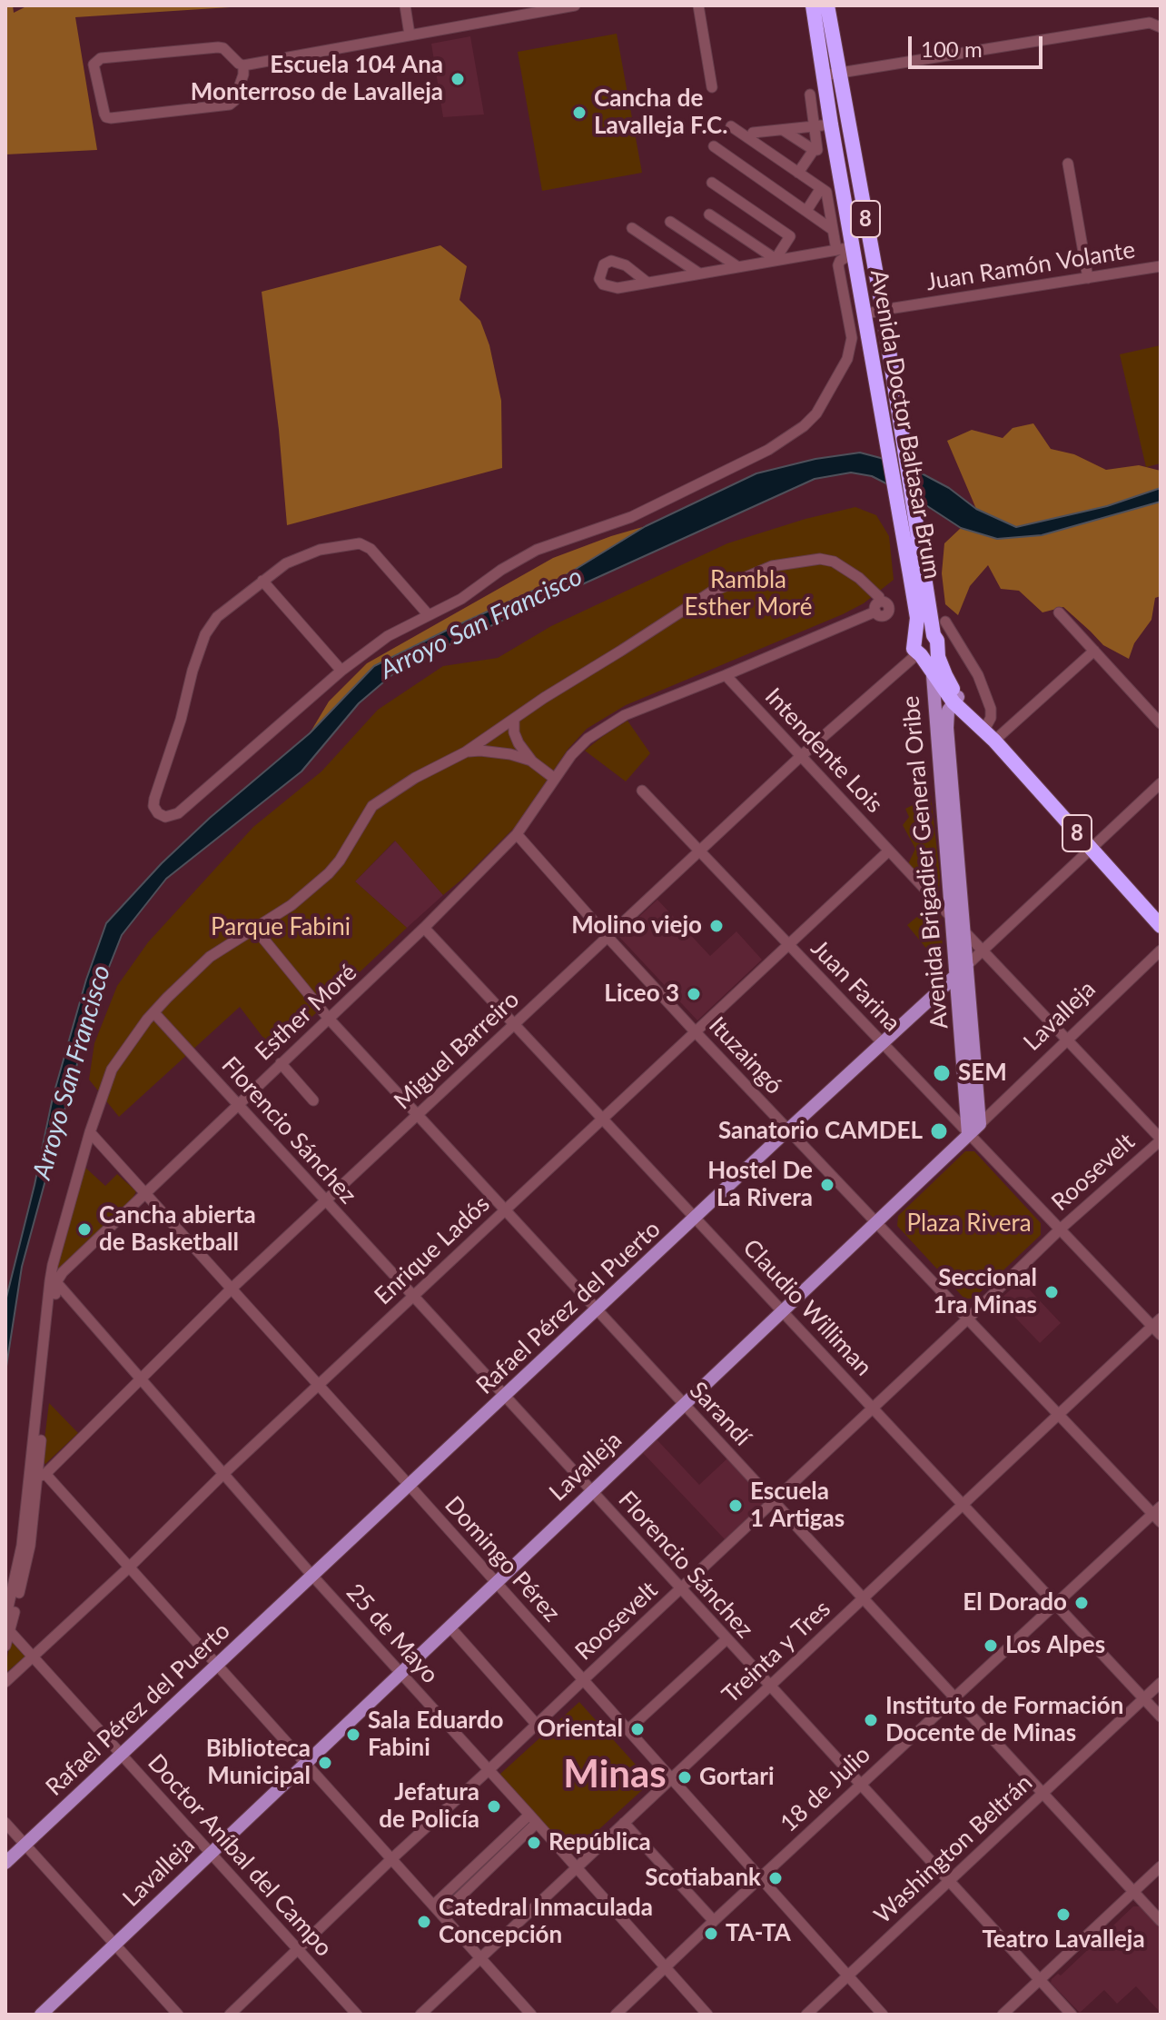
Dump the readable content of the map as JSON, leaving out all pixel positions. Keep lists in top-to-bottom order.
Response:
{
  "streets": {
    "highway": ["8", "Avenida Doctor Baltasar Brum"],
    "main road": ["Avenida Brigadier General Oribe", "Lavalleja", "Rafael Pérez del Puerto"],
    "street": [
      "Juan Ramón Volante",
      "Intendente Lois",
      "Juan Farina",
      "Esther Moré",
      "Miguel Barreiro",
      "Ituzaingó",
      "Florencio Sánchez",
      "Roosevelt",
      "Enrique Ladós",
      "Claudio Williman",
      "Sarandí",
      "Domingo Pérez",
      "25 de Mayo",
      "Treinta y Tres",
      "18 de Julio",
      "Washington Beltrán",
      "Doctor Aníbal del Campo"
    ]
  },
  "crossings": [
    ["8", "Avenida Doctor Baltasar Brum"],
    ["8", "Avenida Brigadier General Oribe"],
    ["8", "Miguel Barreiro"],
    ["8", "Rafael Pérez del Puerto"],
    ["Juan Ramón Volante", "Avenida Doctor Baltasar Brum"],
    ["Avenida Doctor Baltasar Brum", "Miguel Barreiro"],
    ["Intendente Lois", "Avenida Brigadier General Oribe"],
    ["Intendente Lois", "Esther Moré"],
    ["Intendente Lois", "Lavalleja"],
    ["Intendente Lois", "Miguel Barreiro"],
    ["Intendente Lois", "Roosevelt"],
    ["Intendente Lois", "Enrique Ladós"],
    ["Intendente Lois", "Rafael Pérez del Puerto"],
    ["Avenida Brigadier General Oribe", "Juan Farina"],
    ["Avenida Brigadier General Oribe", "Lavalleja"],
    ["Avenida Brigadier General Oribe", "Rafael Pérez del Puerto"],
    ["Juan Farina", "Lavalleja"],
    ["Juan Farina", "Miguel Barreiro"],
    ["Juan Farina", "Roosevelt"],
    ["Juan Farina", "Enrique Ladós"],
    ["Juan Farina", "Rafael Pérez del Puerto"],
    ["Juan Farina", "Treinta y Tres"],
    ["Esther Moré", "Miguel Barreiro"],
    ["Esther Moré", "Ituzaingó"],
    ["Esther Moré", "Florencio Sánchez"],
    ["Esther Moré", "Claudio Williman"],
    ["Esther Moré", "Sarandí"],
    ["Esther Moré", "Domingo Pérez"],
    ["Esther Moré", "25 de Mayo"],
    ["Esther Moré", "Doctor Aníbal del Campo"],
    ["Lavalleja", "Ituzaingó"],
    ["Lavalleja", "Florencio Sánchez"],
    ["Lavalleja", "Claudio Williman"],
    ["Lavalleja", "Sarandí"],
    ["Lavalleja", "Domingo Pérez"],
    ["Lavalleja", "25 de Mayo"],
    ["Lavalleja", "Doctor Aníbal del Campo"],
    ["Miguel Barreiro", "Ituzaingó"],
    ["Miguel Barreiro", "Florencio Sánchez"],
    ["Miguel Barreiro", "Claudio Williman"],
    ["Miguel Barreiro", "Sarandí"],
    ["Miguel Barreiro", "Domingo Pérez"],
    ["Miguel Barreiro", "25 de Mayo"],
    ["Ituzaingó", "Roosevelt"],
    ["Ituzaingó", "Enrique Ladós"],
    ["Ituzaingó", "Rafael Pérez del Puerto"],
    ["Ituzaingó", "Treinta y Tres"],
    ["Ituzaingó", "18 de Julio"],
    ["Florencio Sánchez", "Roosevelt"],
    ["Florencio Sánchez", "Enrique Ladós"],
    ["Florencio Sánchez", "Rafael Pérez del Puerto"],
    ["Florencio Sánchez", "Treinta y Tres"],
    ["Florencio Sánchez", "18 de Julio"],
    ["Florencio Sánchez", "Washington Beltrán"],
    ["Roosevelt", "Claudio Williman"],
    ["Roosevelt", "Sarandí"],
    ["Roosevelt", "Domingo Pérez"],
    ["Roosevelt", "25 de Mayo"],
    ["Roosevelt", "Doctor Aníbal del Campo"],
    ["Enrique Ladós", "Claudio Williman"],
    ["Enrique Ladós", "Sarandí"],
    ["Enrique Ladós", "Domingo Pérez"],
    ["Enrique Ladós", "25 de Mayo"],
    ["Enrique Ladós", "Doctor Aníbal del Campo"],
    ["Rafael Pérez del Puerto", "Claudio Williman"],
    ["Rafael Pérez del Puerto", "Sarandí"],
    ["Rafael Pérez del Puerto", "Domingo Pérez"],
    ["Rafael Pérez del Puerto", "25 de Mayo"],
    ["Rafael Pérez del Puerto", "Doctor Aníbal del Campo"],
    ["Claudio Williman", "Treinta y Tres"],
    ["Claudio Williman", "18 de Julio"],
    ["Claudio Williman", "Washington Beltrán"],
    ["Sarandí", "Treinta y Tres"],
    ["Sarandí", "18 de Julio"],
    ["Sarandí", "Washington Beltrán"],
    ["Domingo Pérez", "Treinta y Tres"],
    ["Domingo Pérez", "18 de Julio"],
    ["Domingo Pérez", "Washington Beltrán"],
    ["25 de Mayo", "Treinta y Tres"],
    ["25 de Mayo", "18 de Julio"]
  ],
  "districts": ["Minas"],
  "water": ["Arroyo San Francisco"],
  "parks": ["Rambla Esther Moré", "Parque Fabini", "Plaza Rivera"],
  "places": [
    "Escuela 104 Ana Monterroso de Lavalleja",
    "Cancha de Lavalleja F.C.",
    "Molino viejo",
    "Liceo 3",
    "SEM",
    "Sanatorio CAMDEL",
    "Hostel De La Rivera",
    "Cancha abierta de Basketball",
    "Seccional 1ra Minas",
    "Escuela 1 Artigas",
    "El Dorado",
    "Los Alpes",
    "Instituto de Formación Docente de Minas",
    "Oriental",
    "Sala Eduardo Fabini",
    "Biblioteca Municipal",
    "Gortari",
    "Jefatura de Policía",
    "República",
    "Scotiabank",
    "Teatro Lavalleja",
    "Catedral Inmaculada Concepción",
    "TA-TA"
  ],
  "scale_bar": "100 m"
}
